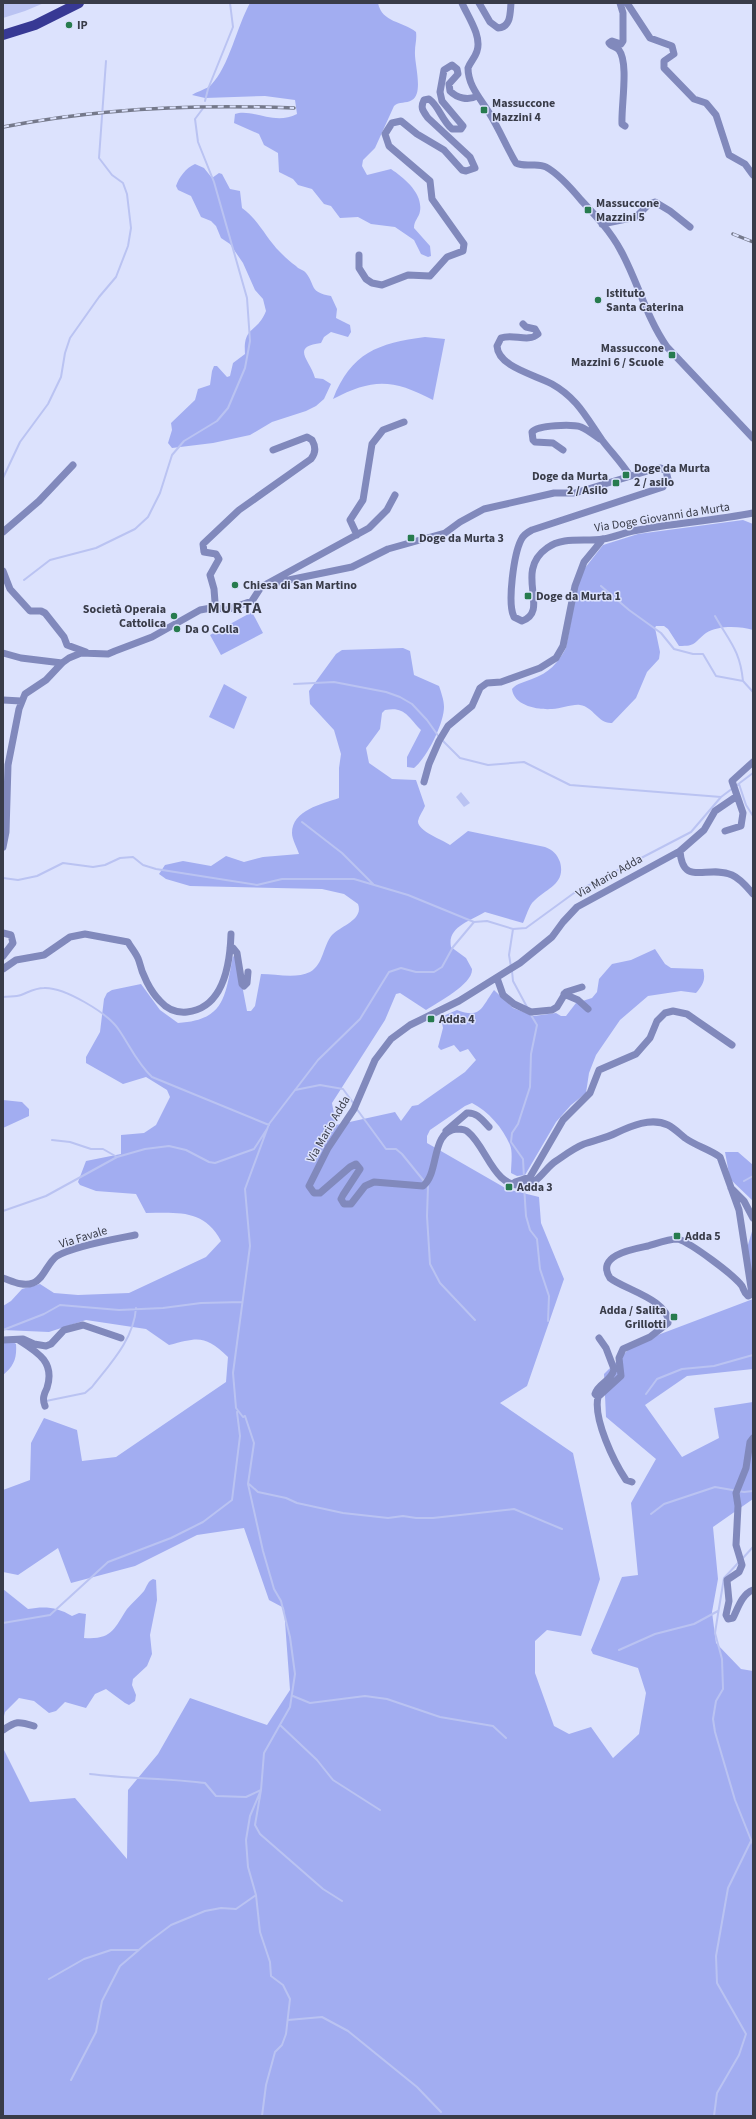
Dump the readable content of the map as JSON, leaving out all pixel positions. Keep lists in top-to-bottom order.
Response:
{
  "streets": {
    "street": ["Via Doge Giovanni da Murta", "Via Mario Adda", "Via Favale"]
  },
  "districts": ["MURTA"],
  "places": {
    "other": [
      "IP",
      "Istituto Santa Caterina",
      "Chiesa di San Martino",
      "Società Operaia Cattolica",
      "Da O Colla"
    ],
    "transit": [
      "Massuccone Mazzini 4",
      "Massuccone Mazzini 5",
      "Massuccone Mazzini 6 / Scuole",
      "Doge da Murta 2 / asilo",
      "Doge da Murta 2 / Asilo",
      "Doge da Murta 3",
      "Doge da Murta 1",
      "Adda 4",
      "Adda 3",
      "Adda 5",
      "Adda / Salita Grillotti"
    ]
  }
}
